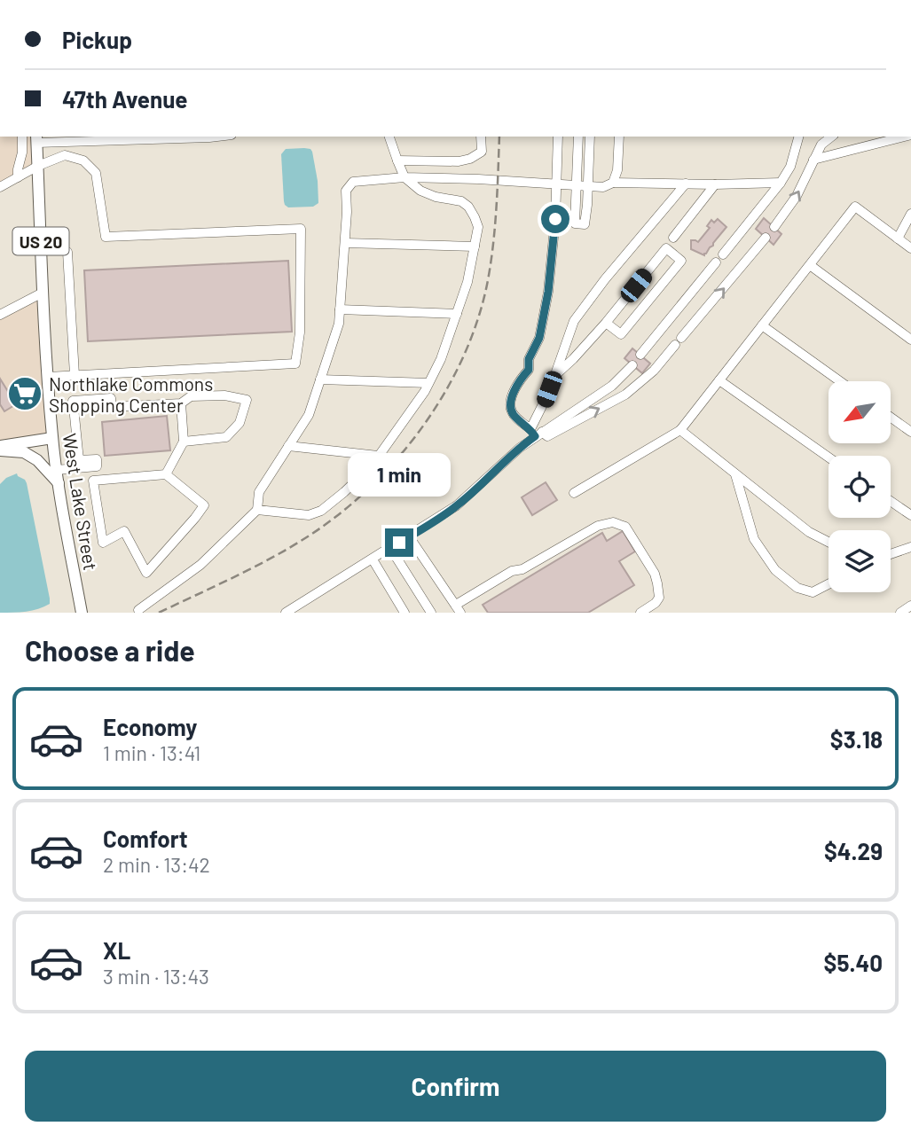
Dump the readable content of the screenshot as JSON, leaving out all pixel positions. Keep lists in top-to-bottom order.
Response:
{
  "streets": {
    "main road": ["US 20", "West Lake Street"]
  },
  "places": {
    "supermarket": ["Northlake Commons Shopping Center"]
  },
  "north": "bottom left",
  "page": {
    "banner": ["Pickup", "47th Avenue"],
    "bubble": "1 min",
    "heading": "Choose a ride",
    "list": [
      {
        "name": "Economy",
        "note": "1 min · 13:41",
        "value": "$3.18"
      },
      {
        "name": "Comfort",
        "note": "2 min · 13:42",
        "value": "$4.29"
      },
      {
        "name": "XL",
        "note": "3 min · 13:43",
        "value": "$5.40"
      }
    ],
    "buttons": "Confirm"
  }
}
